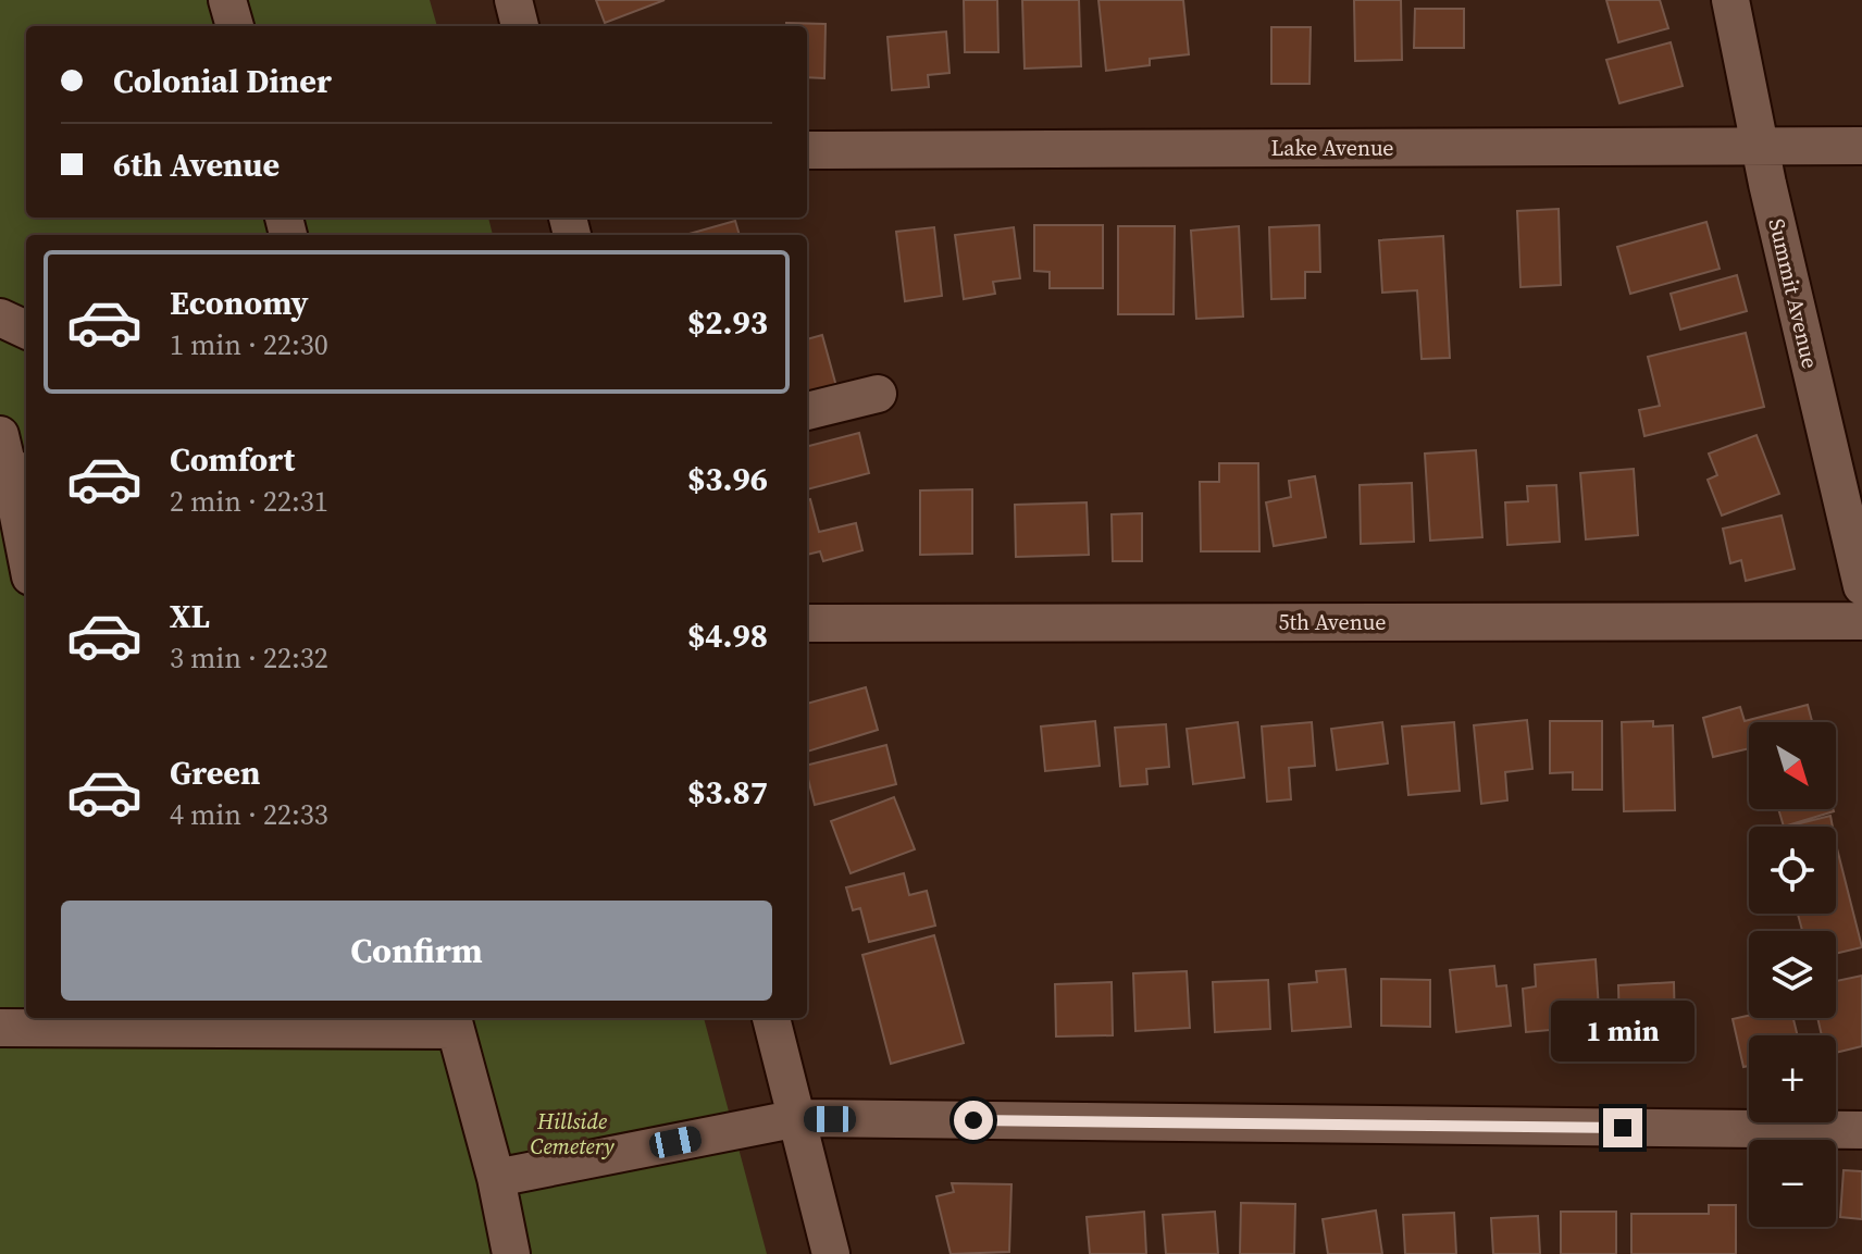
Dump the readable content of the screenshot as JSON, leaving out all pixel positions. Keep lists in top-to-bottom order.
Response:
{
  "streets": {
    "street": ["Lake Avenue", "Summit Avenue", "5th Avenue"]
  },
  "crossings": [
    ["Lake Avenue", "Summit Avenue"]
  ],
  "parks": ["Hillside Cemetery"],
  "north": "bottom right",
  "page": {
    "banner": ["Colonial Diner", "6th Avenue"],
    "list": [
      {
        "name": "Economy",
        "note": "1 min · 22:30",
        "value": "$2.93"
      },
      {
        "name": "Comfort",
        "note": "2 min · 22:31",
        "value": "$3.96"
      },
      {
        "name": "XL",
        "note": "3 min · 22:32",
        "value": "$4.98"
      },
      {
        "name": "Green",
        "note": "4 min · 22:33",
        "value": "$3.87"
      }
    ],
    "map_buttons": ["+", "−"],
    "buttons": "Confirm",
    "bubble": "1 min"
  }
}
